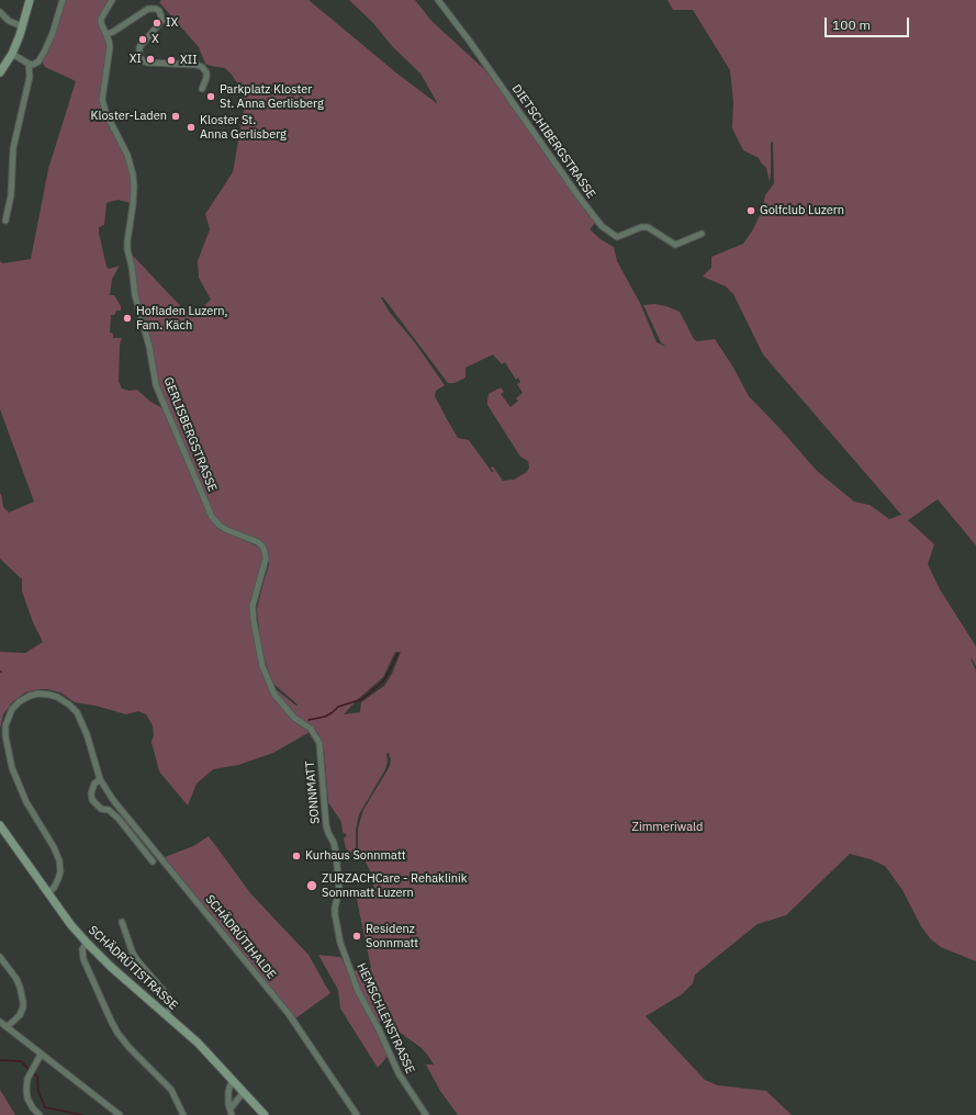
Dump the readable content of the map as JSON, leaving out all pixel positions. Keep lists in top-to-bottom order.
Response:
{
  "streets": {
    "main road": ["SCHÄDRÜTISTRASSE"],
    "street": [
      "DIETSCHIBERGSTRASSE",
      "GERLISBERGSTRASSE",
      "SONNMATT",
      "SCHÄDRÜTIHALDE",
      "HEMSCHLENSTRASSE"
    ]
  },
  "crossings": [
    ["GERLISBERGSTRASSE", "SONNMATT"],
    ["SONNMATT", "HEMSCHLENSTRASSE"],
    ["SCHÄDRÜTIHALDE", "SCHÄDRÜTISTRASSE"]
  ],
  "parks": ["Zimmeriwald"],
  "places": [
    "IX",
    "X",
    "XI",
    "XII",
    "Parkplatz Kloster St. Anna Gerlisberg",
    "Kloster-Laden",
    "Kloster St. Anna Gerlisberg",
    "Golfclub Luzern",
    "Hofladen Luzern, Fam. Käch",
    "Kurhaus Sonnmatt",
    "ZURZACHCare - Rehaklinik Sonnmatt Luzern",
    "Residenz Sonnmatt"
  ],
  "scale_bar": "100 m"
}
